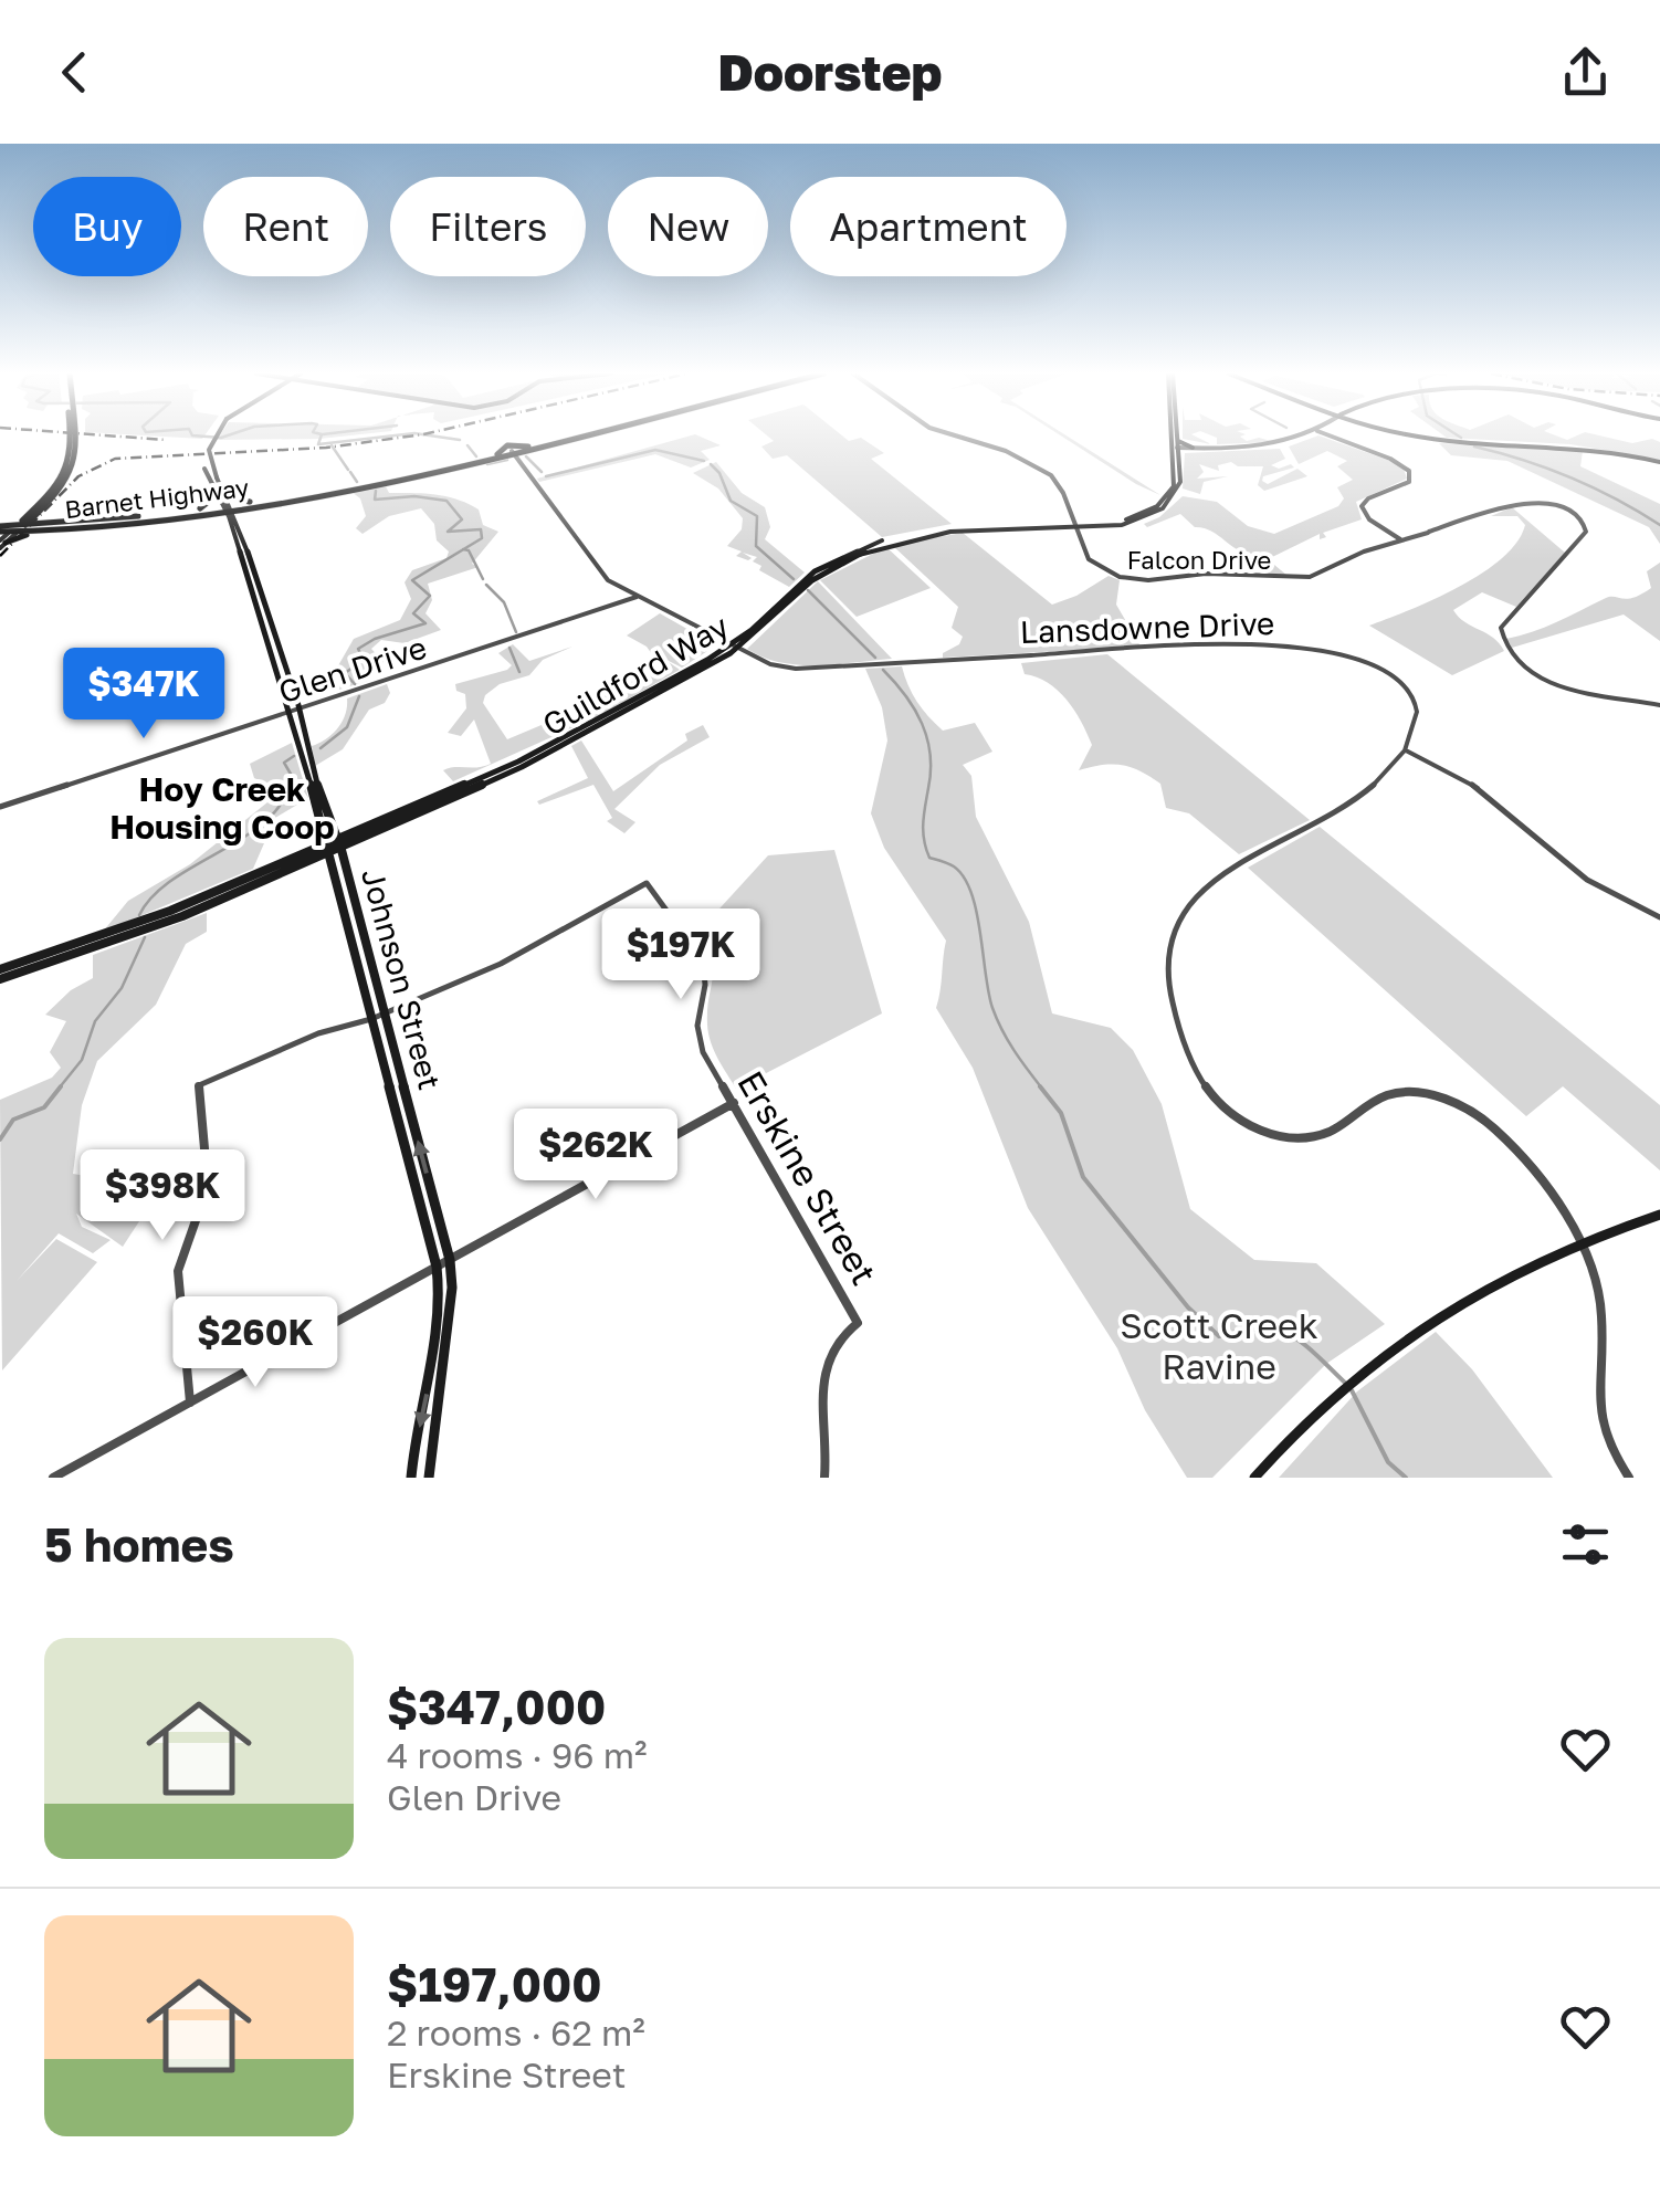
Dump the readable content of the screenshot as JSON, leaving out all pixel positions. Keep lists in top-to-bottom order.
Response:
{
  "streets": {
    "main road": ["Barnet Highway", "Guildford Way", "Johnson Street"],
    "street": [
      "Falcon Drive",
      "Lansdowne Drive",
      "Glen Drive",
      "Erskine Street"
    ]
  },
  "crossings": [
    ["Barnet Highway", "Johnson Street"],
    ["Falcon Drive", "Guildford Way"],
    ["Lansdowne Drive", "Glen Drive"],
    ["Lansdowne Drive", "Guildford Way"],
    ["Glen Drive", "Johnson Street"],
    ["Guildford Way", "Johnson Street"],
    ["Johnson Street", "Erskine Street"]
  ],
  "districts": ["Hoy Creek Housing Coop"],
  "parks": ["Scott Creek Ravine"],
  "page": {
    "header": "Doorstep",
    "chip": [
      "Buy",
      "Rent",
      "Filters",
      "New",
      "Apartment"
    ],
    "price": [
      "$347K",
      "$197K",
      "$262K",
      "$398K",
      "$260K"
    ],
    "heading": "5 homes",
    "list": [
      {
        "name": "$347,000",
        "note": "4 rooms · 96 m² · Glen Drive"
      },
      {
        "name": "$197,000",
        "note": "2 rooms · 62 m² · Erskine Street"
      }
    ]
  }
}
